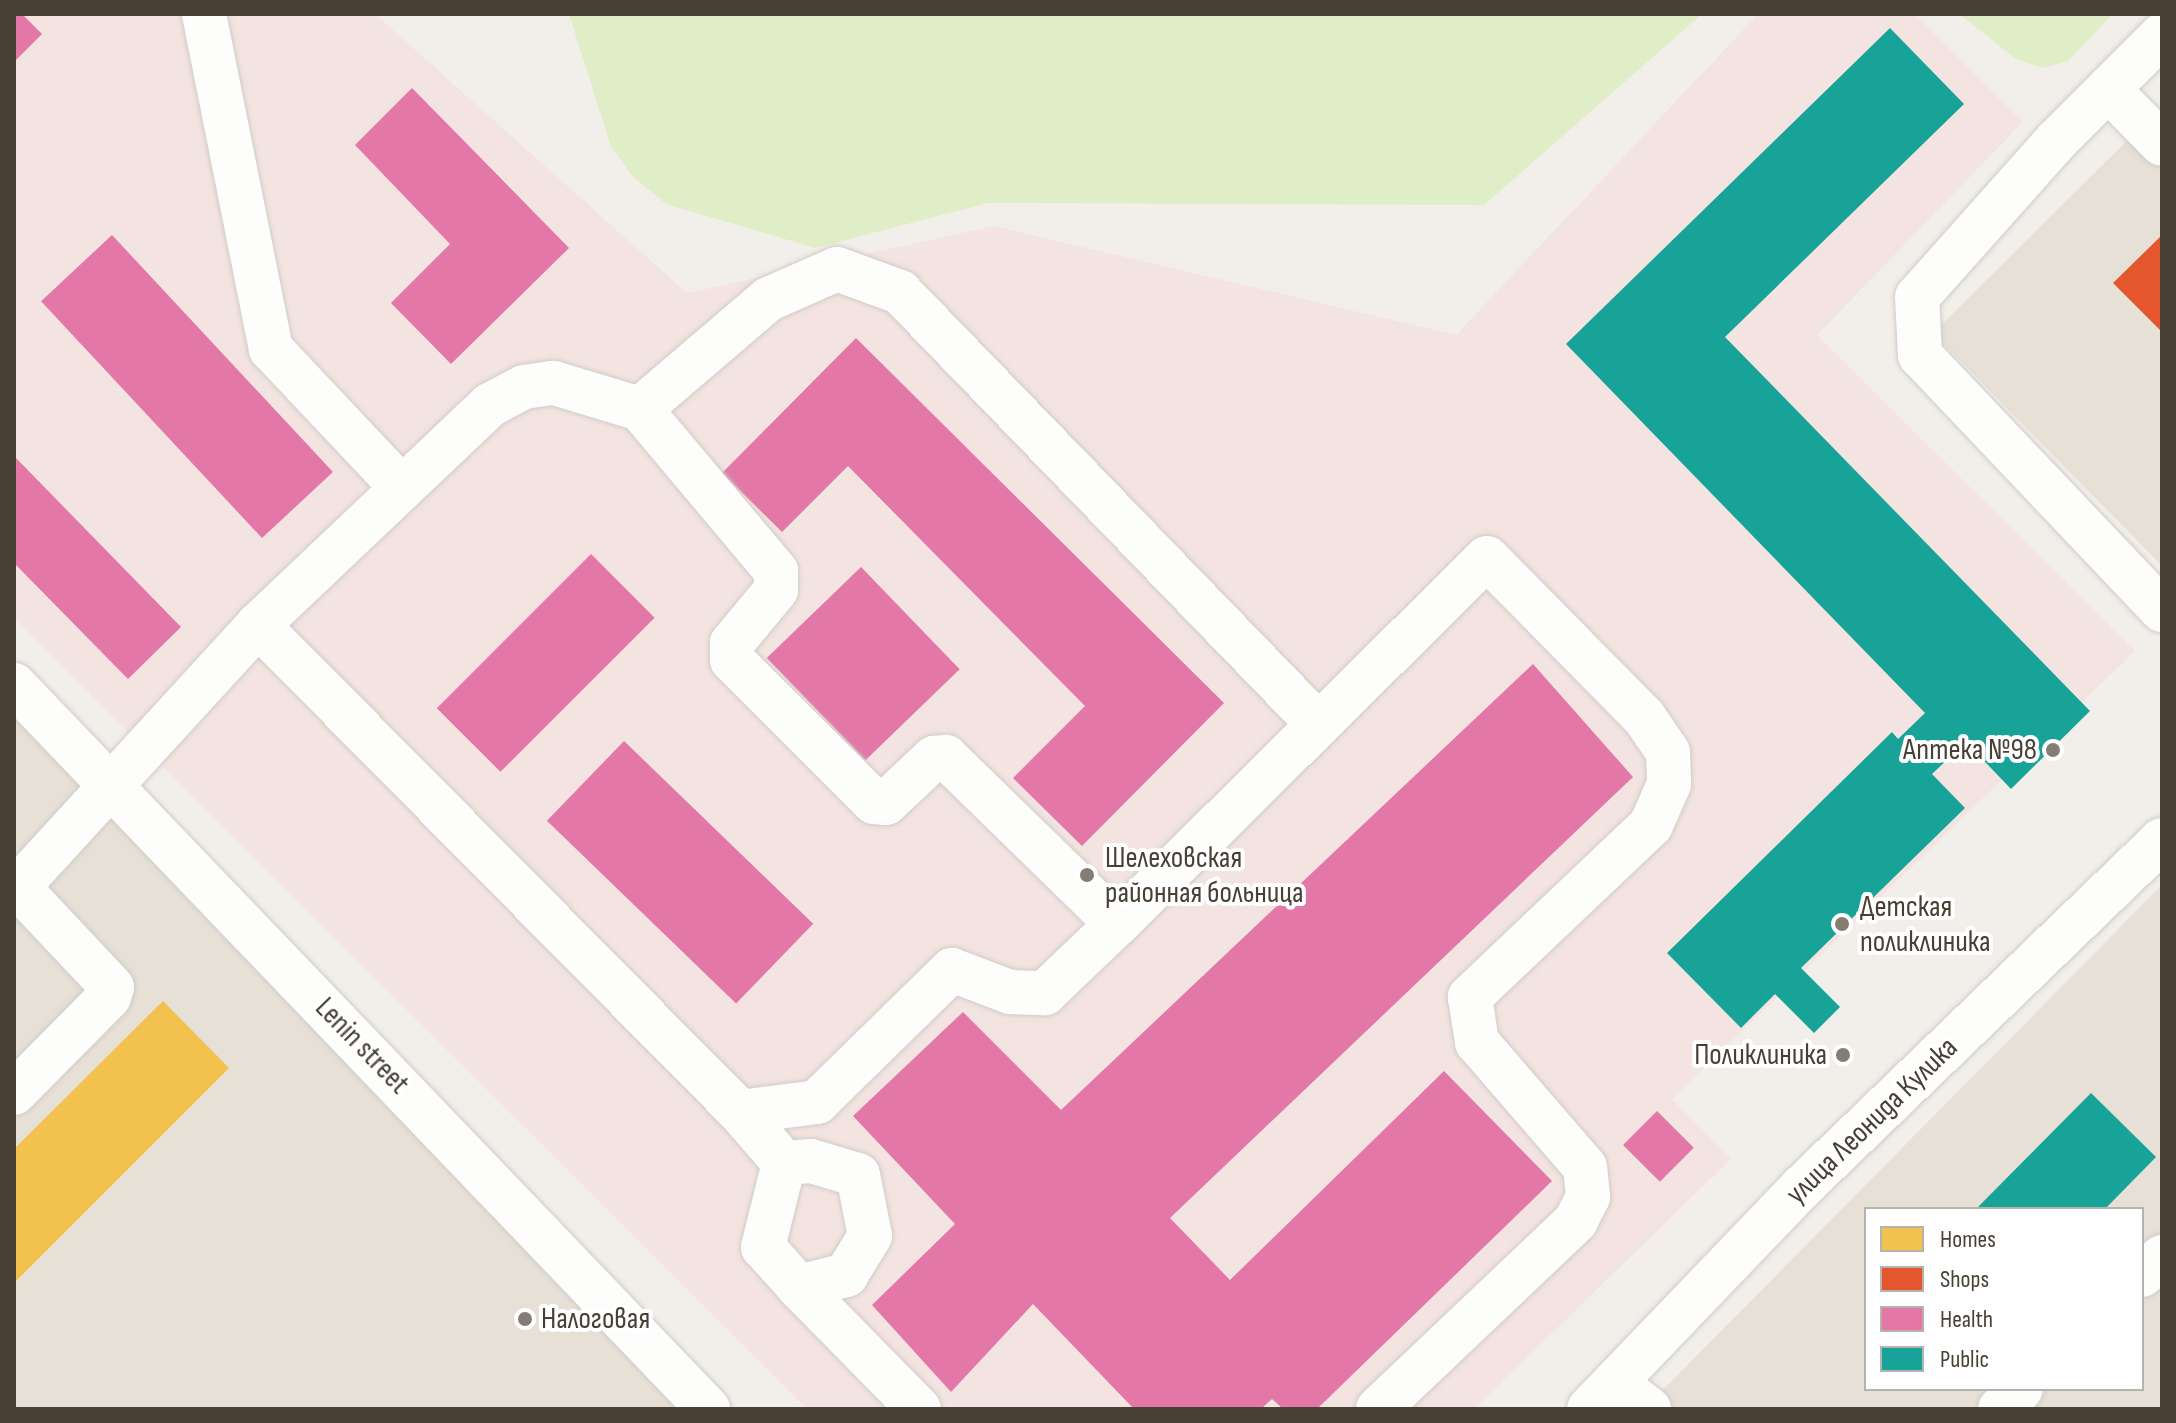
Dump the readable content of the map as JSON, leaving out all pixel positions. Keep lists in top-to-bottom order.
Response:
{
  "streets": {
    "street": ["Lenin street", "улица Леонида Кулика"]
  },
  "places": [
    "Аптека №98",
    "Шелеховская районная больница",
    "Детская поликлиника",
    "Поликлиника",
    "Налоговая"
  ],
  "legend": [
    "Homes",
    "Shops",
    "Health",
    "Public"
  ]
}
